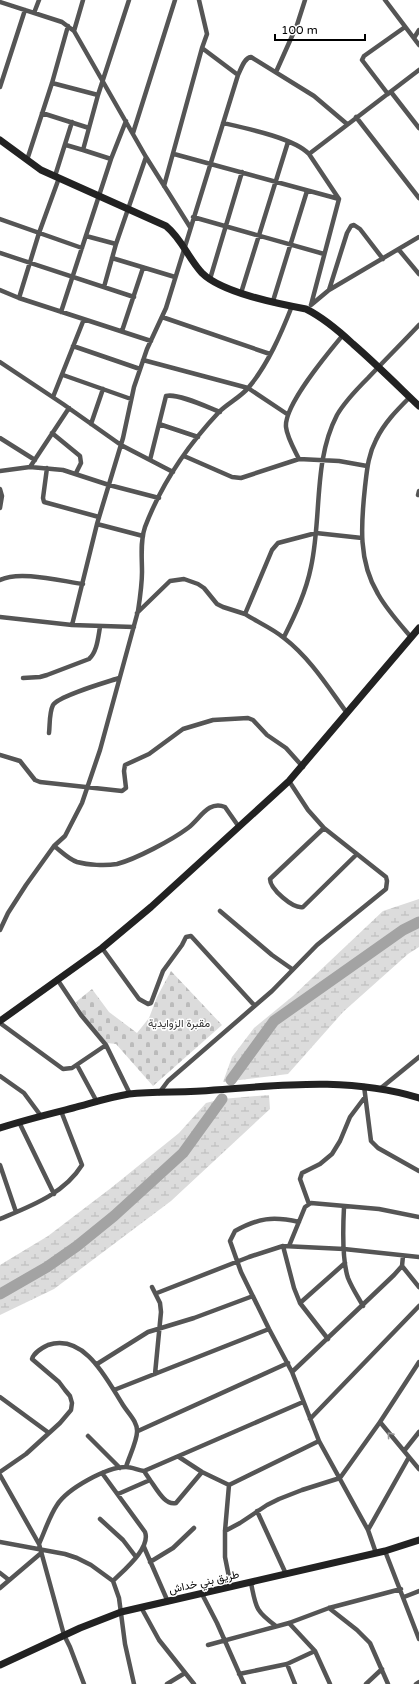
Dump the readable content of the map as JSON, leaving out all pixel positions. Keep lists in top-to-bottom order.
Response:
{
  "streets": {
    "street": ["طريق بني خداش"]
  },
  "parks": ["مقبرة الزوايدية"],
  "scale_bar": "100 m"
}
